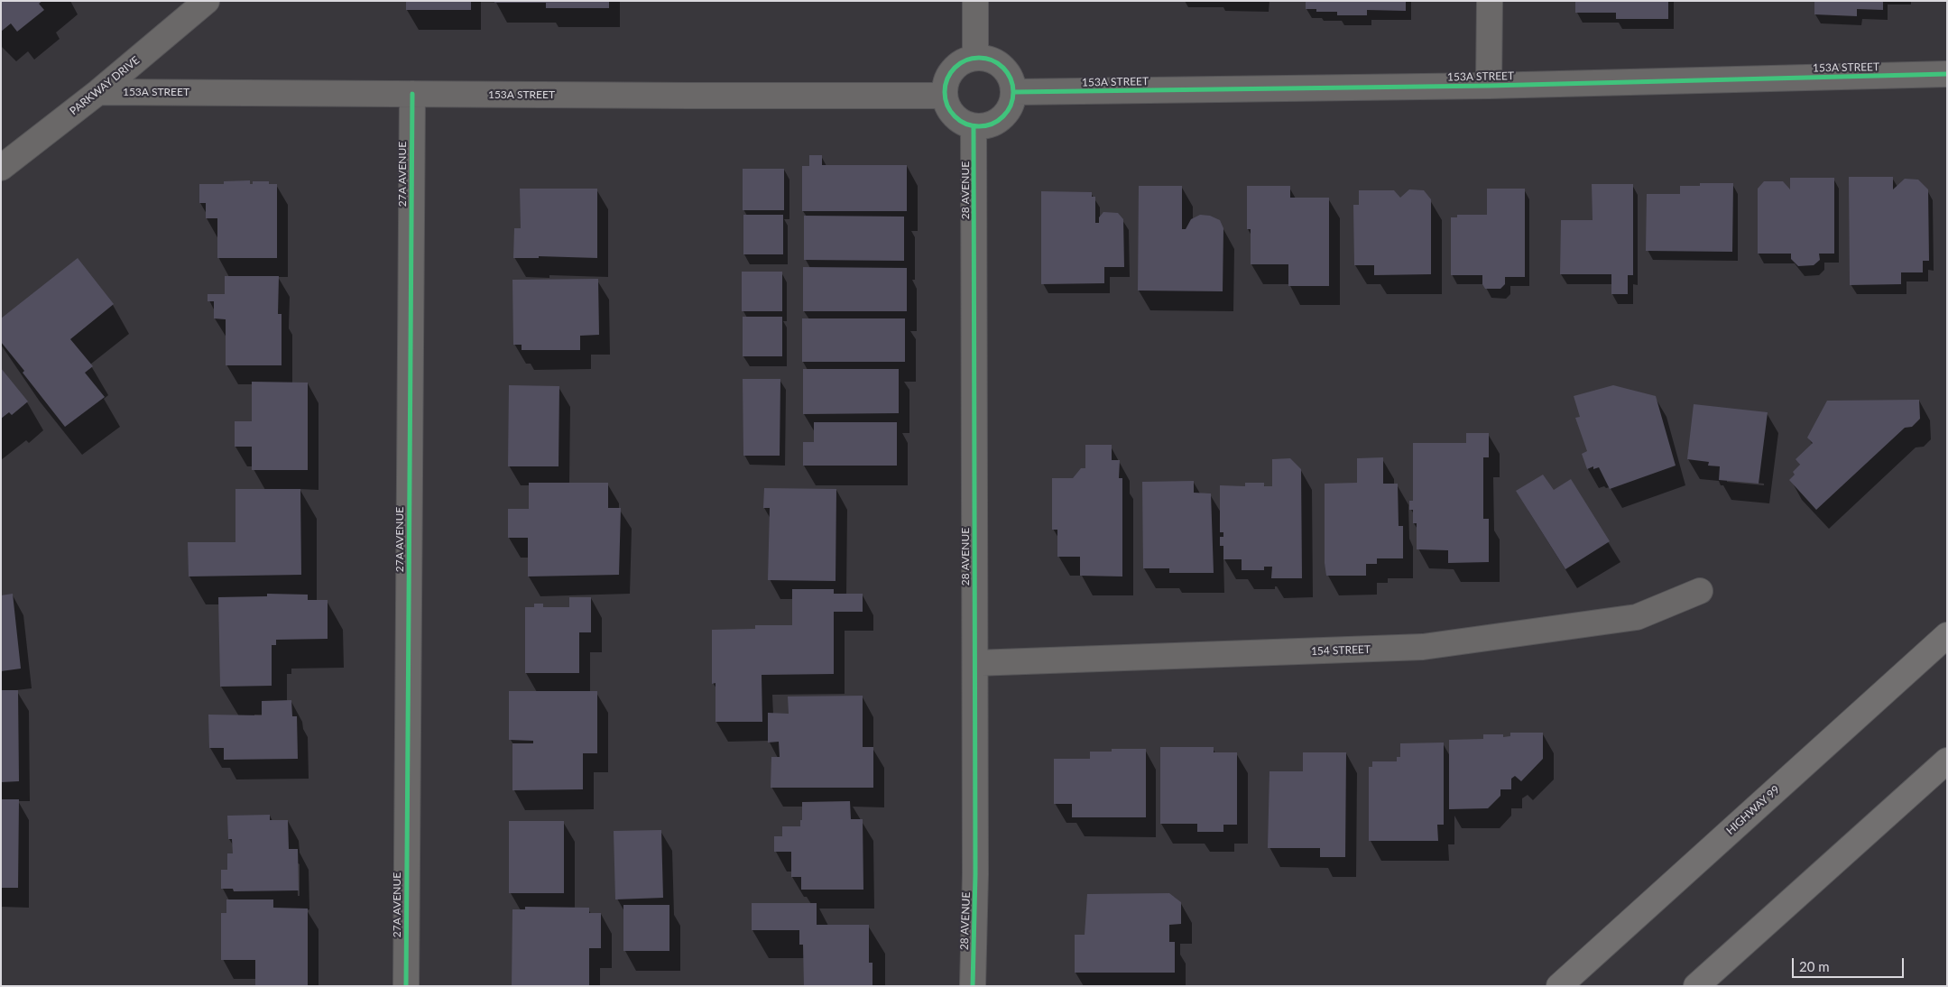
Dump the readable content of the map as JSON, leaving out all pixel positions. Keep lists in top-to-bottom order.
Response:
{
  "streets": {
    "highway": ["HIGHWAY 99"],
    "street": [
      "153A STREET",
      "PARKWAY DRIVE",
      "27A AVENUE",
      "28 AVENUE",
      "154 STREET"
    ]
  },
  "crossings": [
    ["153A STREET", "PARKWAY DRIVE"],
    ["153A STREET", "27A AVENUE"],
    ["153A STREET", "28 AVENUE"],
    ["28 AVENUE", "154 STREET"]
  ],
  "scale_bar": "20 m"
}
